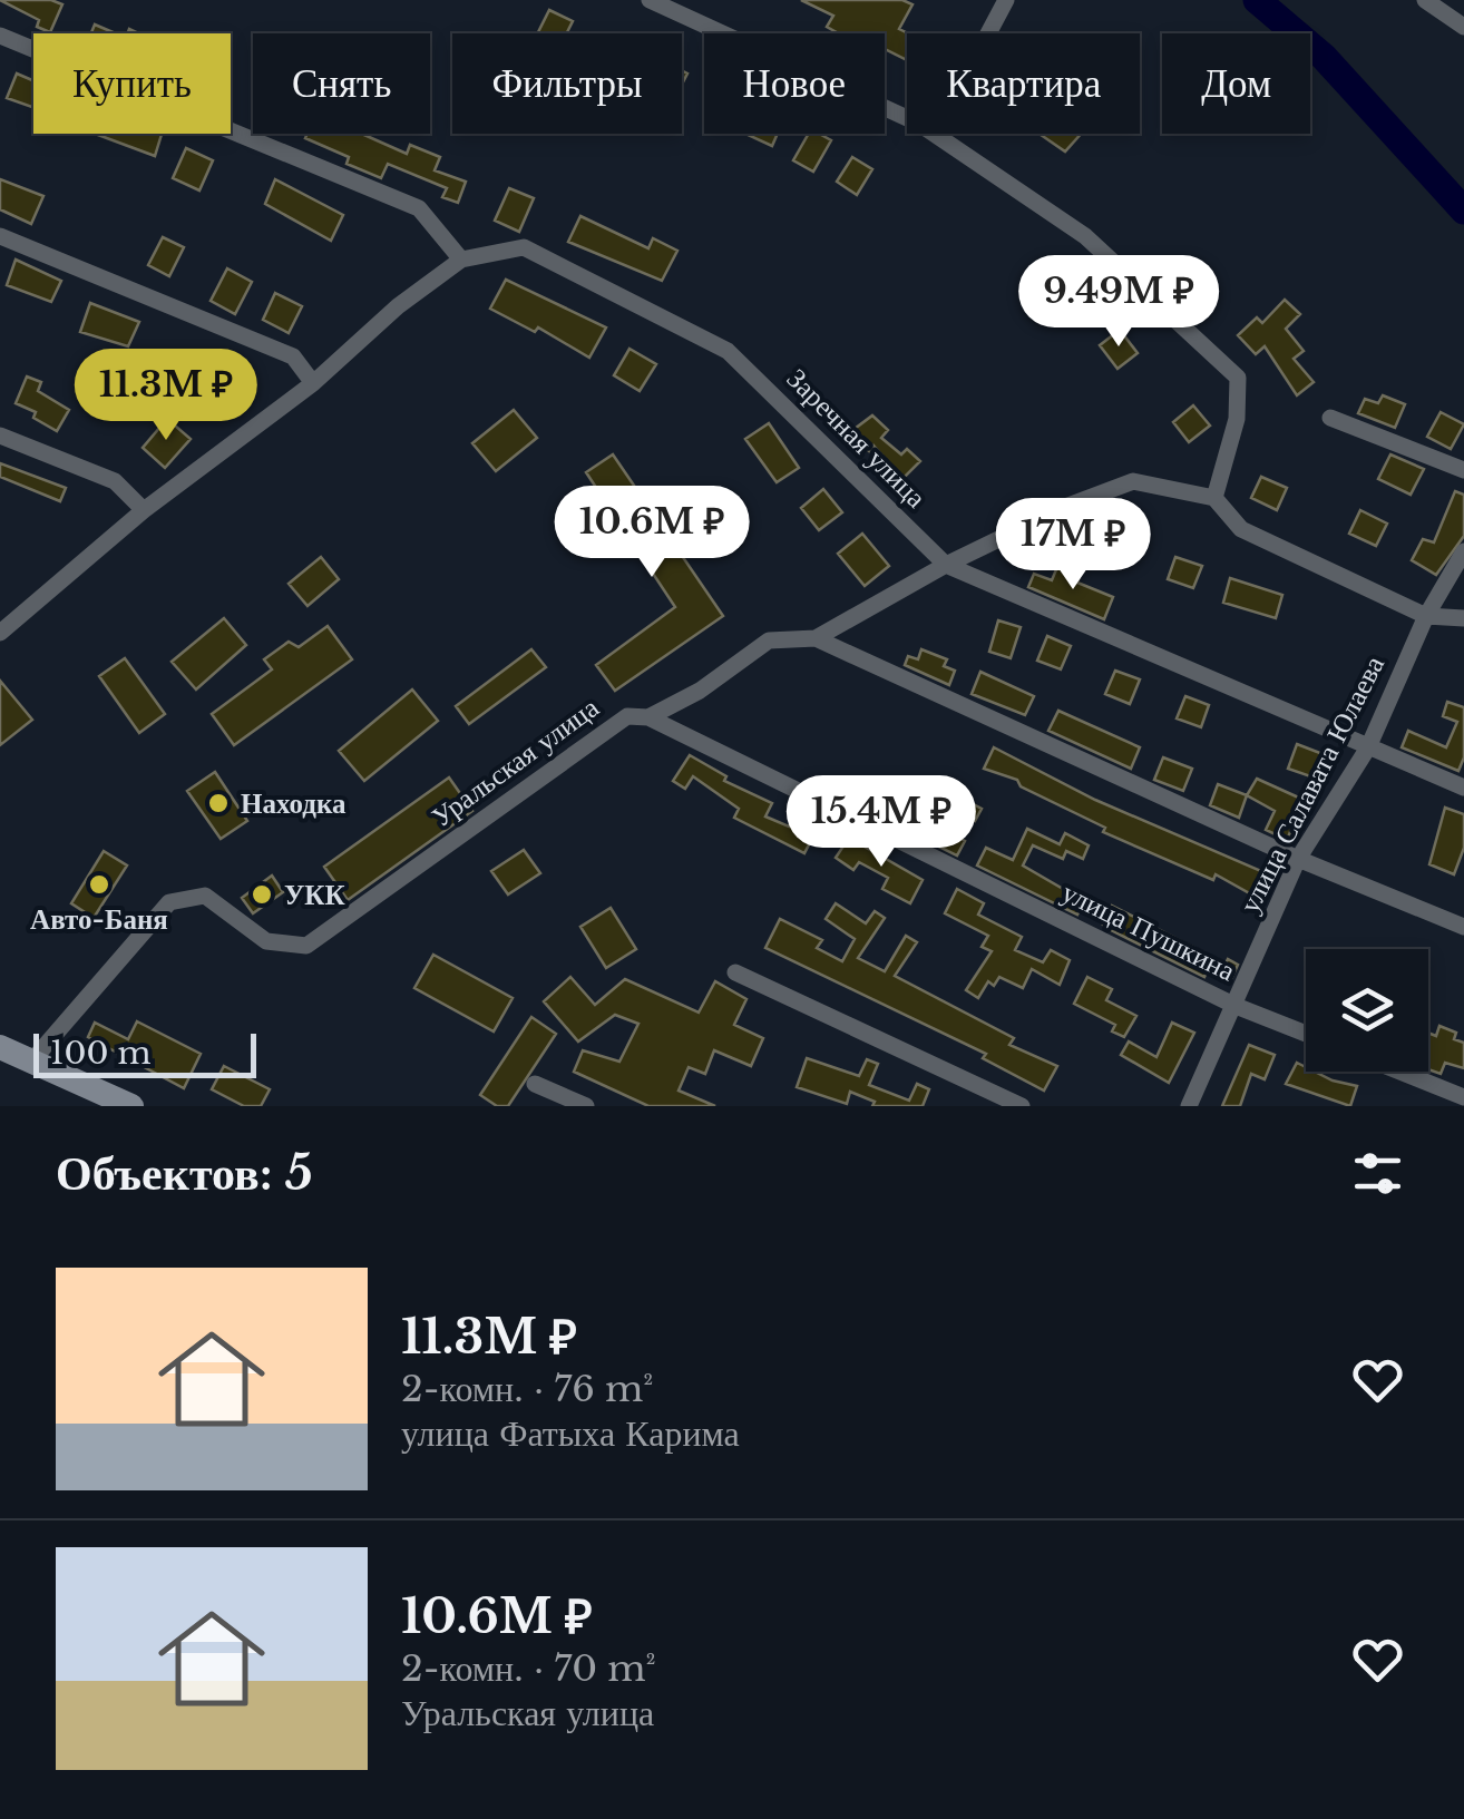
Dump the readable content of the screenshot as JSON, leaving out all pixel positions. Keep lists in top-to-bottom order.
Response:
{
  "streets": {
    "street": [
      "Заречная улица",
      "Уральская улица",
      "улица Салавата Юлаева",
      "улица Пушкина"
    ]
  },
  "crossings": [
    ["Заречная улица", "улица Салавата Юлаева"],
    ["Уральская улица", "улица Пушкина"],
    ["улица Салавата Юлаева", "улица Пушкина"]
  ],
  "places": ["Находка", "Авто-Баня", "УКК"],
  "scale_bar": "100 m",
  "page": {
    "chip": [
      "Купить",
      "Снять",
      "Фильтры",
      "Новое",
      "Квартира",
      "Дом"
    ],
    "price": [
      "9.49M ₽",
      "11.3M ₽",
      "10.6M ₽",
      "17M ₽",
      "15.4M ₽"
    ],
    "scale": "100 m",
    "heading": "Объектов: 5",
    "list": [
      {
        "name": "11.3M ₽",
        "note": "2-комн. · 76 m² · улица Фатыха Карима"
      },
      {
        "name": "10.6M ₽",
        "note": "2-комн. · 70 m² · Уральская улица"
      }
    ]
  }
}
